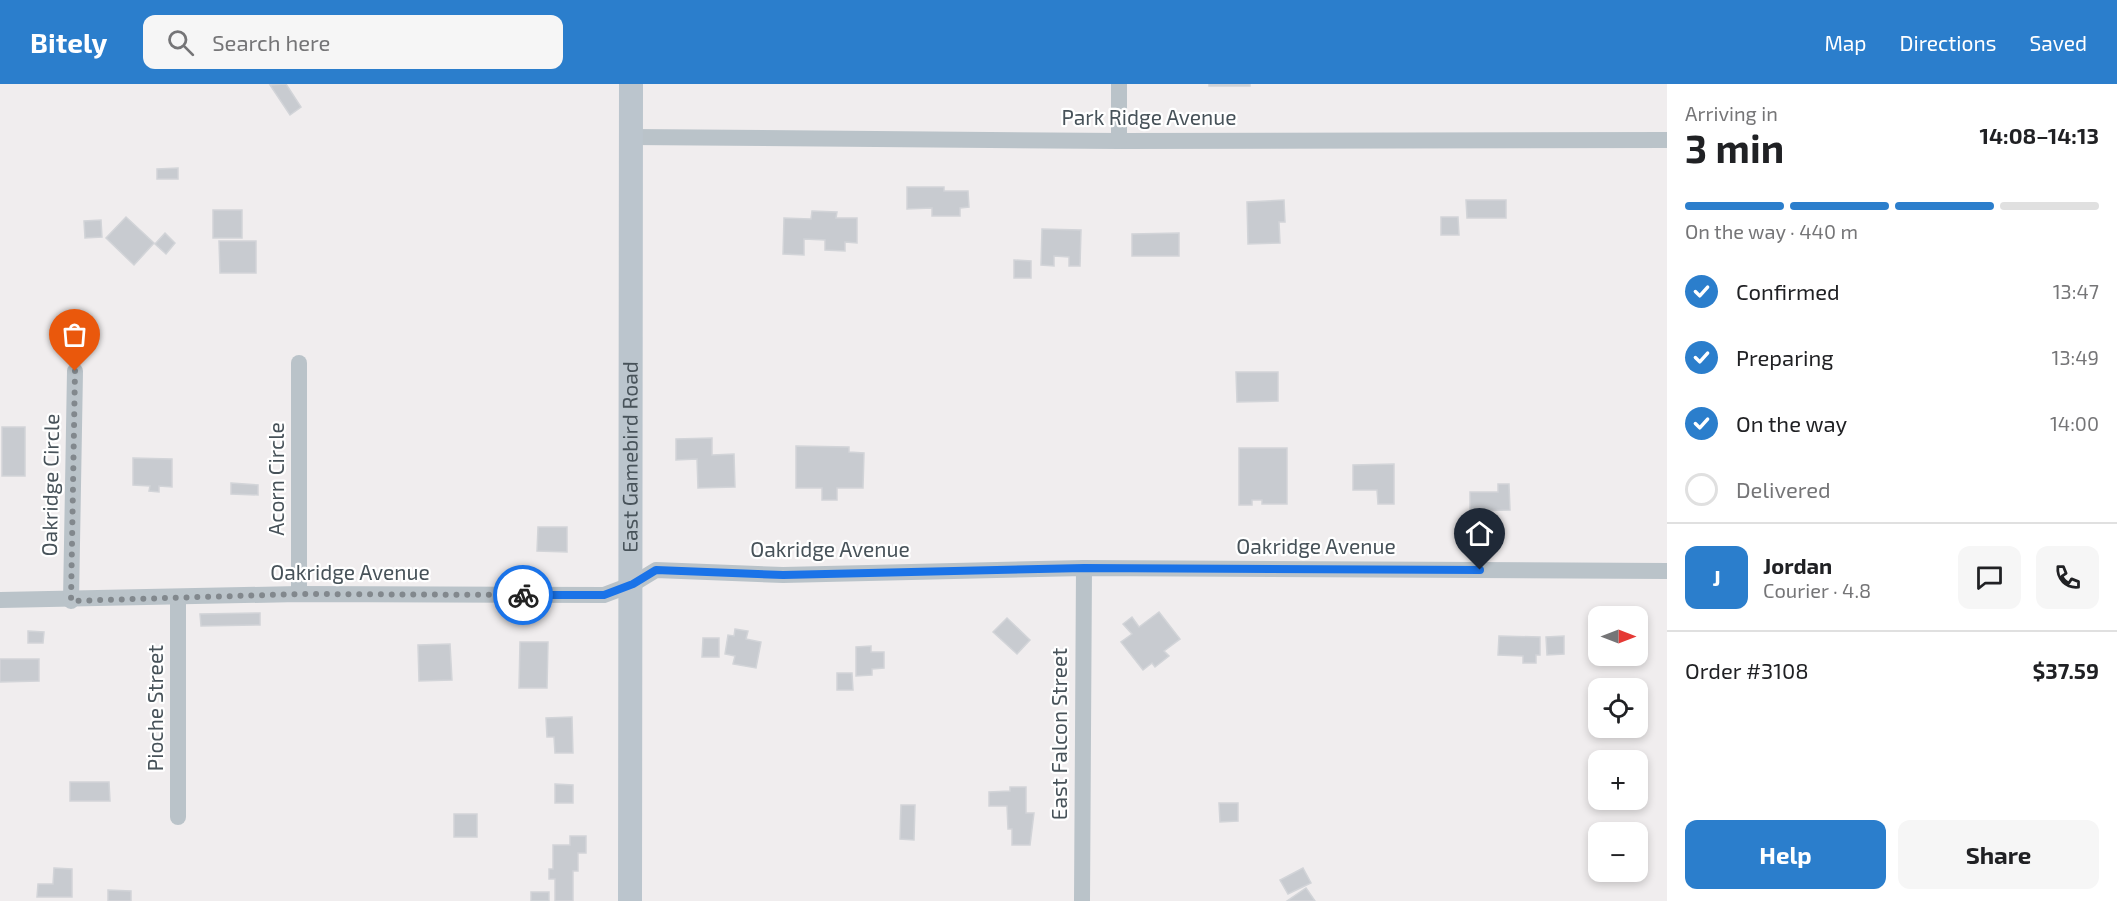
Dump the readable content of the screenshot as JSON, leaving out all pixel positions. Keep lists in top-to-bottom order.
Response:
{
  "streets": {
    "main road": ["East Gamebird Road"],
    "street": [
      "Park Ridge Avenue",
      "Acorn Circle",
      "Oakridge Circle",
      "Oakridge Avenue",
      "Pioche Street",
      "East Falcon Street"
    ]
  },
  "crossings": [
    ["Park Ridge Avenue", "East Gamebird Road"],
    ["East Gamebird Road", "Oakridge Avenue"],
    ["Acorn Circle", "Oakridge Avenue"],
    ["Oakridge Circle", "Oakridge Avenue"],
    ["Oakridge Avenue", "Pioche Street"],
    ["Oakridge Avenue", "East Falcon Street"]
  ],
  "north": "right",
  "page": {
    "header": "Bitely",
    "search": "Search here",
    "nav": ["Map", "Directions", "Saved"],
    "heading": ["3 min", "Arriving in", "14:08–14:13"],
    "panel": [
      "Jordan",
      "Courier · 4.8",
      "Order #3108",
      "$37.59"
    ],
    "bar": "On the way · 440 m",
    "list": [
      ["Confirmed", "13:47"],
      ["Preparing", "13:49"],
      ["On the way", "14:00"],
      "Delivered"
    ],
    "round": "J",
    "map_buttons": ["+", "−"],
    "buttons": ["Help", "Share"]
  }
}
